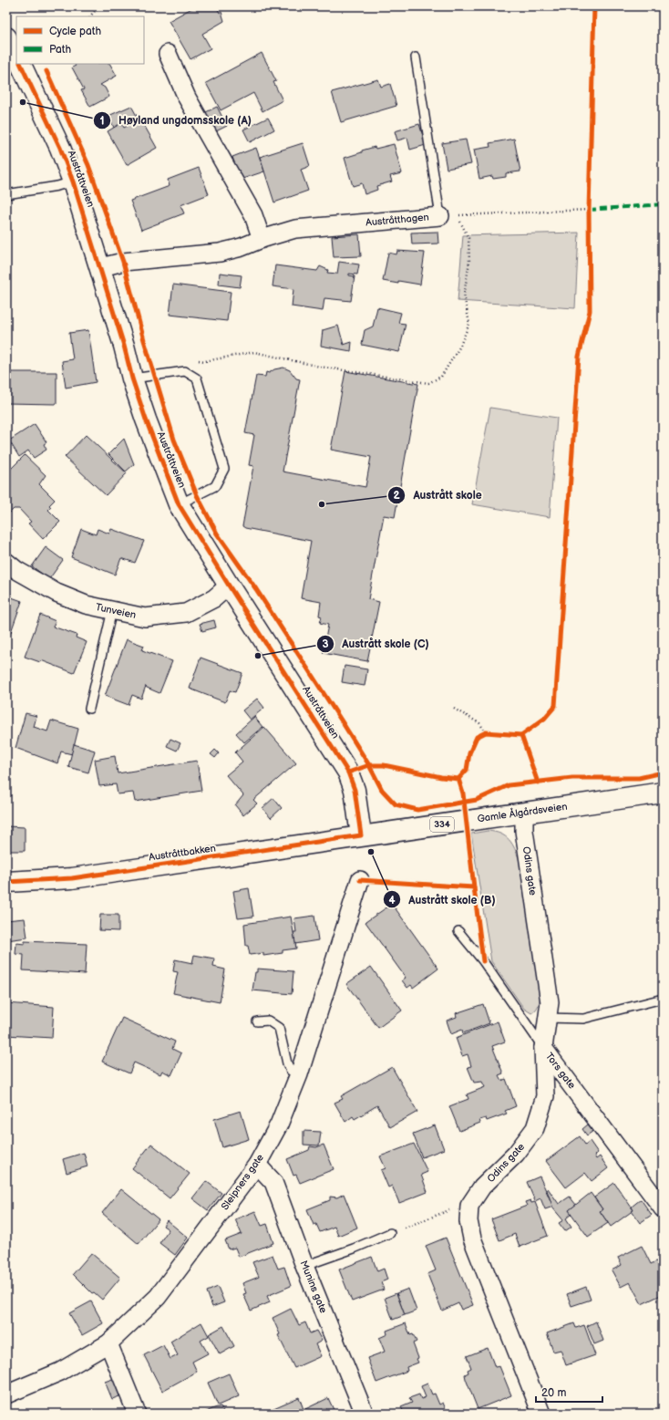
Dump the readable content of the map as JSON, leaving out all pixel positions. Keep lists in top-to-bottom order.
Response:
{
  "streets": {
    "main road": [
      "Austråttveien",
      "Gamle Ålgårdsveien",
      "334",
      "Austråttbakken"
    ],
    "street": [
      "Austråtthagen",
      "Tunveien",
      "Odins gate",
      "Tors gate",
      "Sleipners gate",
      "Munins gate"
    ]
  },
  "crossings": [
    ["Austråttveien", "Austråtthagen"],
    ["Austråttveien", "Tunveien"],
    ["Austråttveien", "Gamle Ålgårdsveien"],
    ["Austråttveien", "Austråttbakken"],
    ["Gamle Ålgårdsveien", "Austråttbakken"],
    ["Gamle Ålgårdsveien", "Odins gate"],
    ["Odins gate", "Tors gate"],
    ["Sleipners gate", "Munins gate"]
  ],
  "places": [
    "Høyland ungdomsskole (A)",
    "Austrått skole",
    "Austrått skole (C)",
    "Austrått skole (B)"
  ],
  "legend": ["Cycle path", "Path"],
  "scale_bar": "20 m"
}
